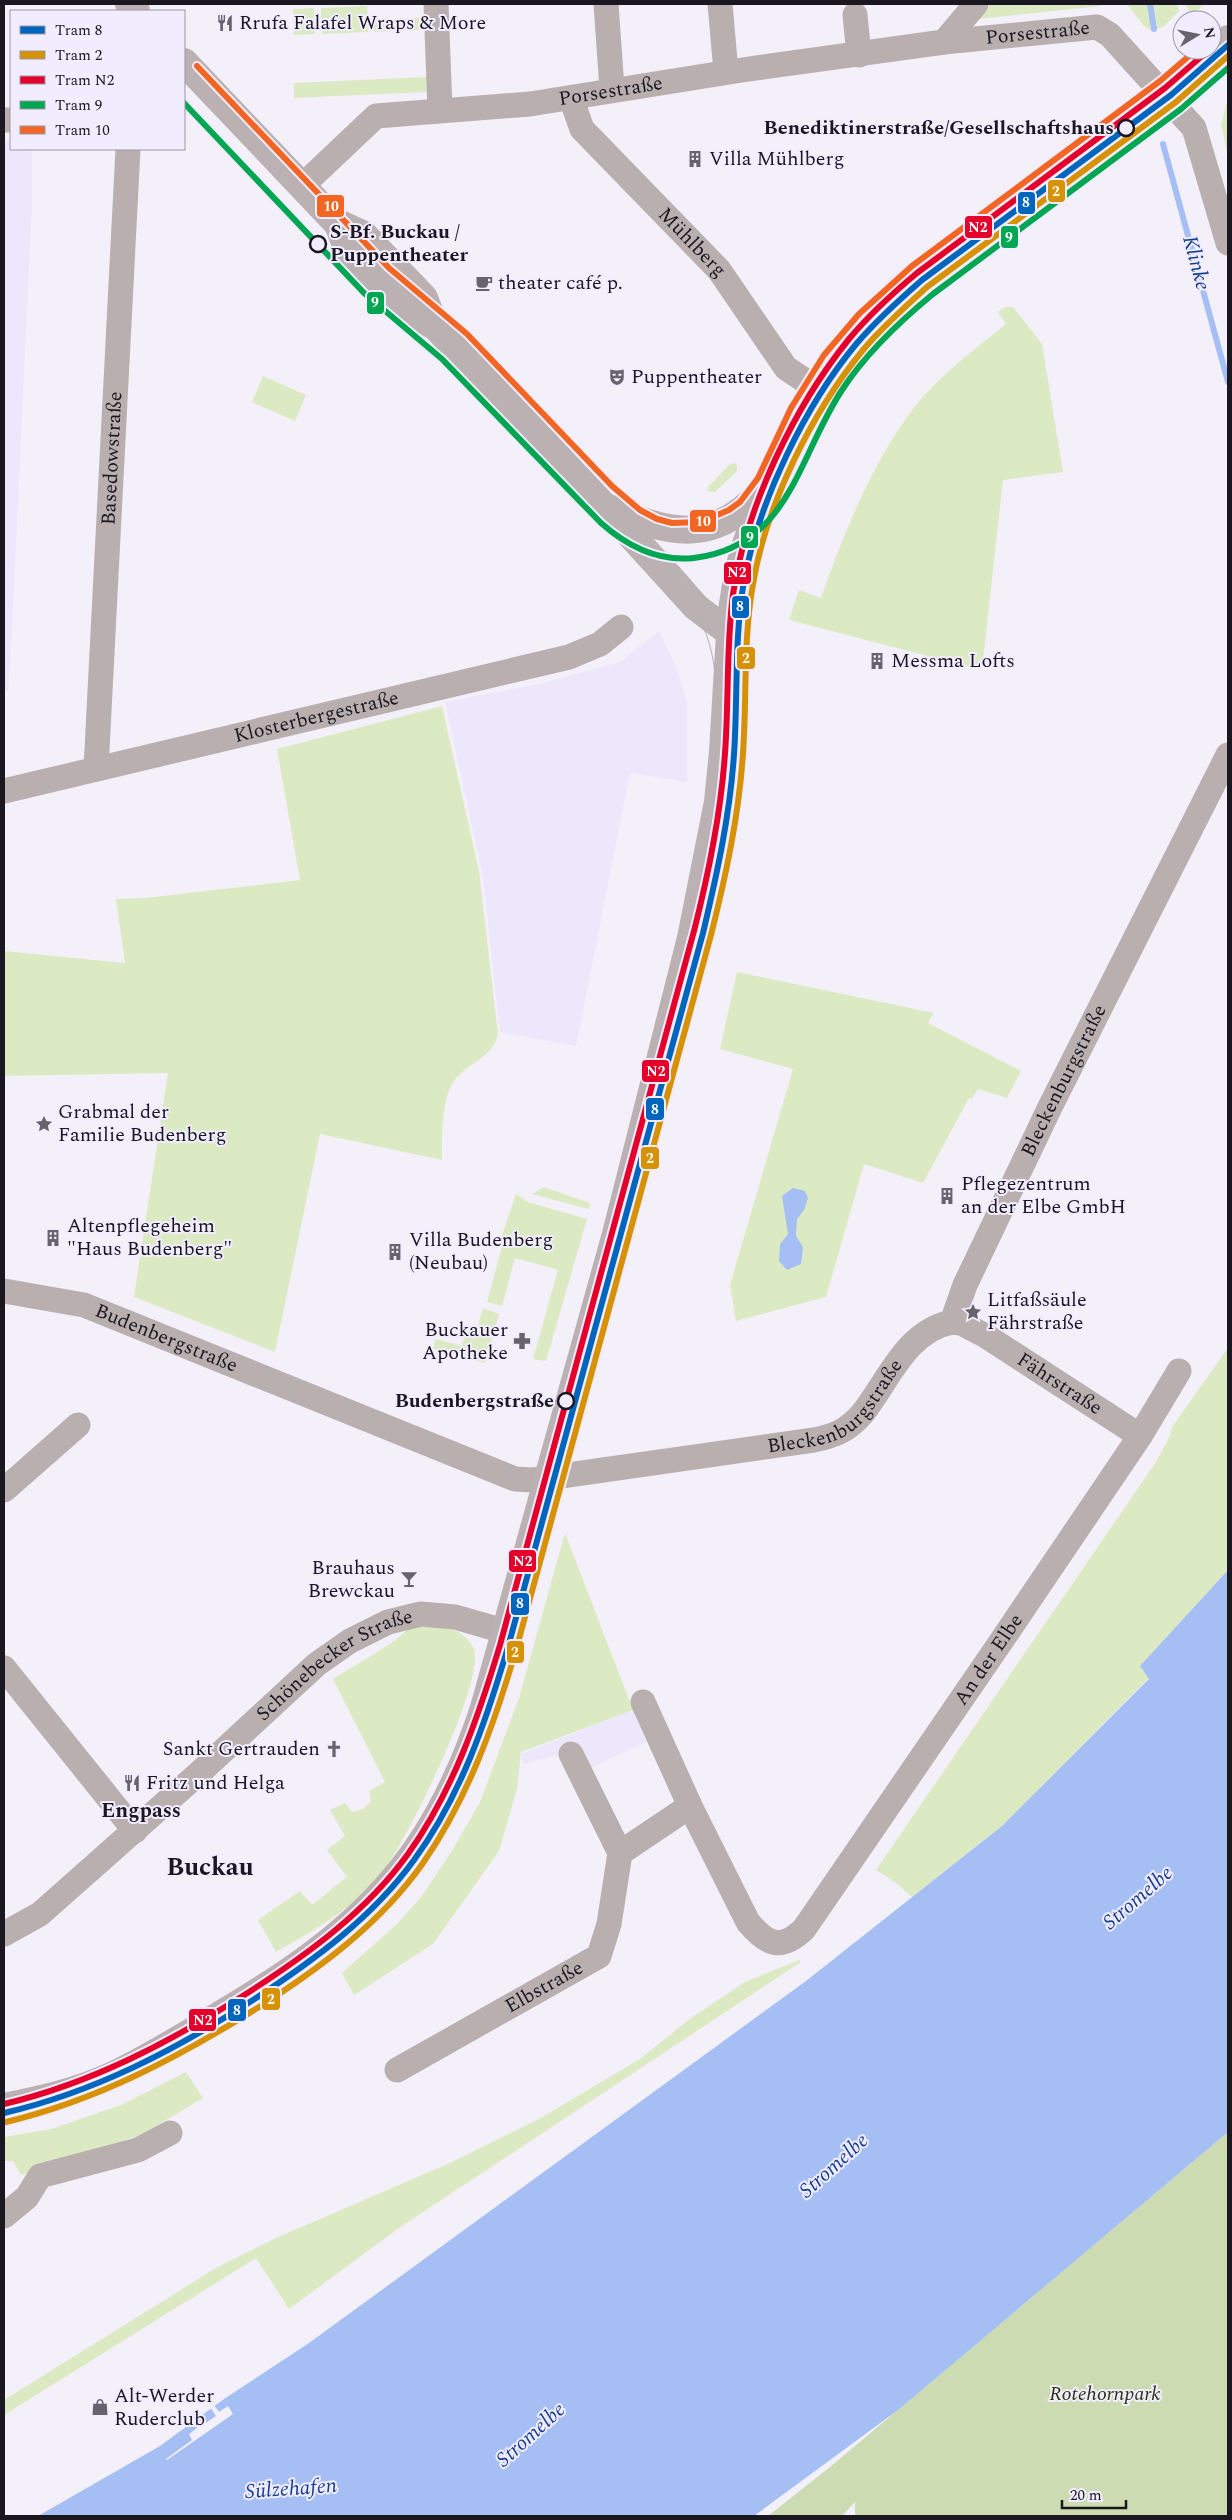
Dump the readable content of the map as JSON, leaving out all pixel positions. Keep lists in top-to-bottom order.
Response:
{
  "streets": {
    "street": [
      "Porsestraße",
      "Mühlberg",
      "Basedowstraße",
      "Klosterbergestraße",
      "Bleckenburgstraße",
      "Budenbergstraße",
      "Fährstraße",
      "An der Elbe",
      "Schönebecker Straße",
      "Elbstraße"
    ]
  },
  "crossings": [
    ["Porsestraße", "Mühlberg"],
    ["Basedowstraße", "Klosterbergestraße"],
    ["Bleckenburgstraße", "Budenbergstraße"],
    ["Bleckenburgstraße", "Fährstraße"],
    ["Fährstraße", "An der Elbe"]
  ],
  "districts": ["Engpass", "Buckau"],
  "water": ["Klinke", "Stromelbe", "Sülzehafen"],
  "parks": ["Rotehornpark"],
  "places": {
    "restaurant": ["Rrufa Falafel Wraps & More", "Fritz und Helga"],
    "other": ["Benediktinerstraße/Gesellschaftshaus", "S-Bf. Buckau / Puppentheater", "Budenbergstraße"],
    "building": [
      "Villa Mühlberg",
      "Messma Lofts",
      "Pflegezentrum an der Elbe GmbH",
      "Altenpflegeheim \"Haus Budenberg\"",
      "Villa Budenberg (Neubau)"
    ],
    "cafe": ["theater café p."],
    "theatre": ["Puppentheater"],
    "place": ["Grabmal der Familie Budenberg", "Litfaßsäule Fährstraße"],
    "pharmacy": ["Buckauer Apotheke"],
    "bar": ["Brauhaus Brewckau"],
    "church": ["Sankt Gertrauden"],
    "shop": ["Alt-Werder Ruderclub"]
  },
  "lines": [
    "tram line 8",
    "tram line 2",
    "tram line N2",
    "tram line 10",
    "tram line 9"
  ],
  "legend": [
    "Tram 8",
    "Tram 2",
    "Tram N2",
    "Tram 9",
    "Tram 10"
  ],
  "scale_bar": "20 m",
  "north": "right"
}
